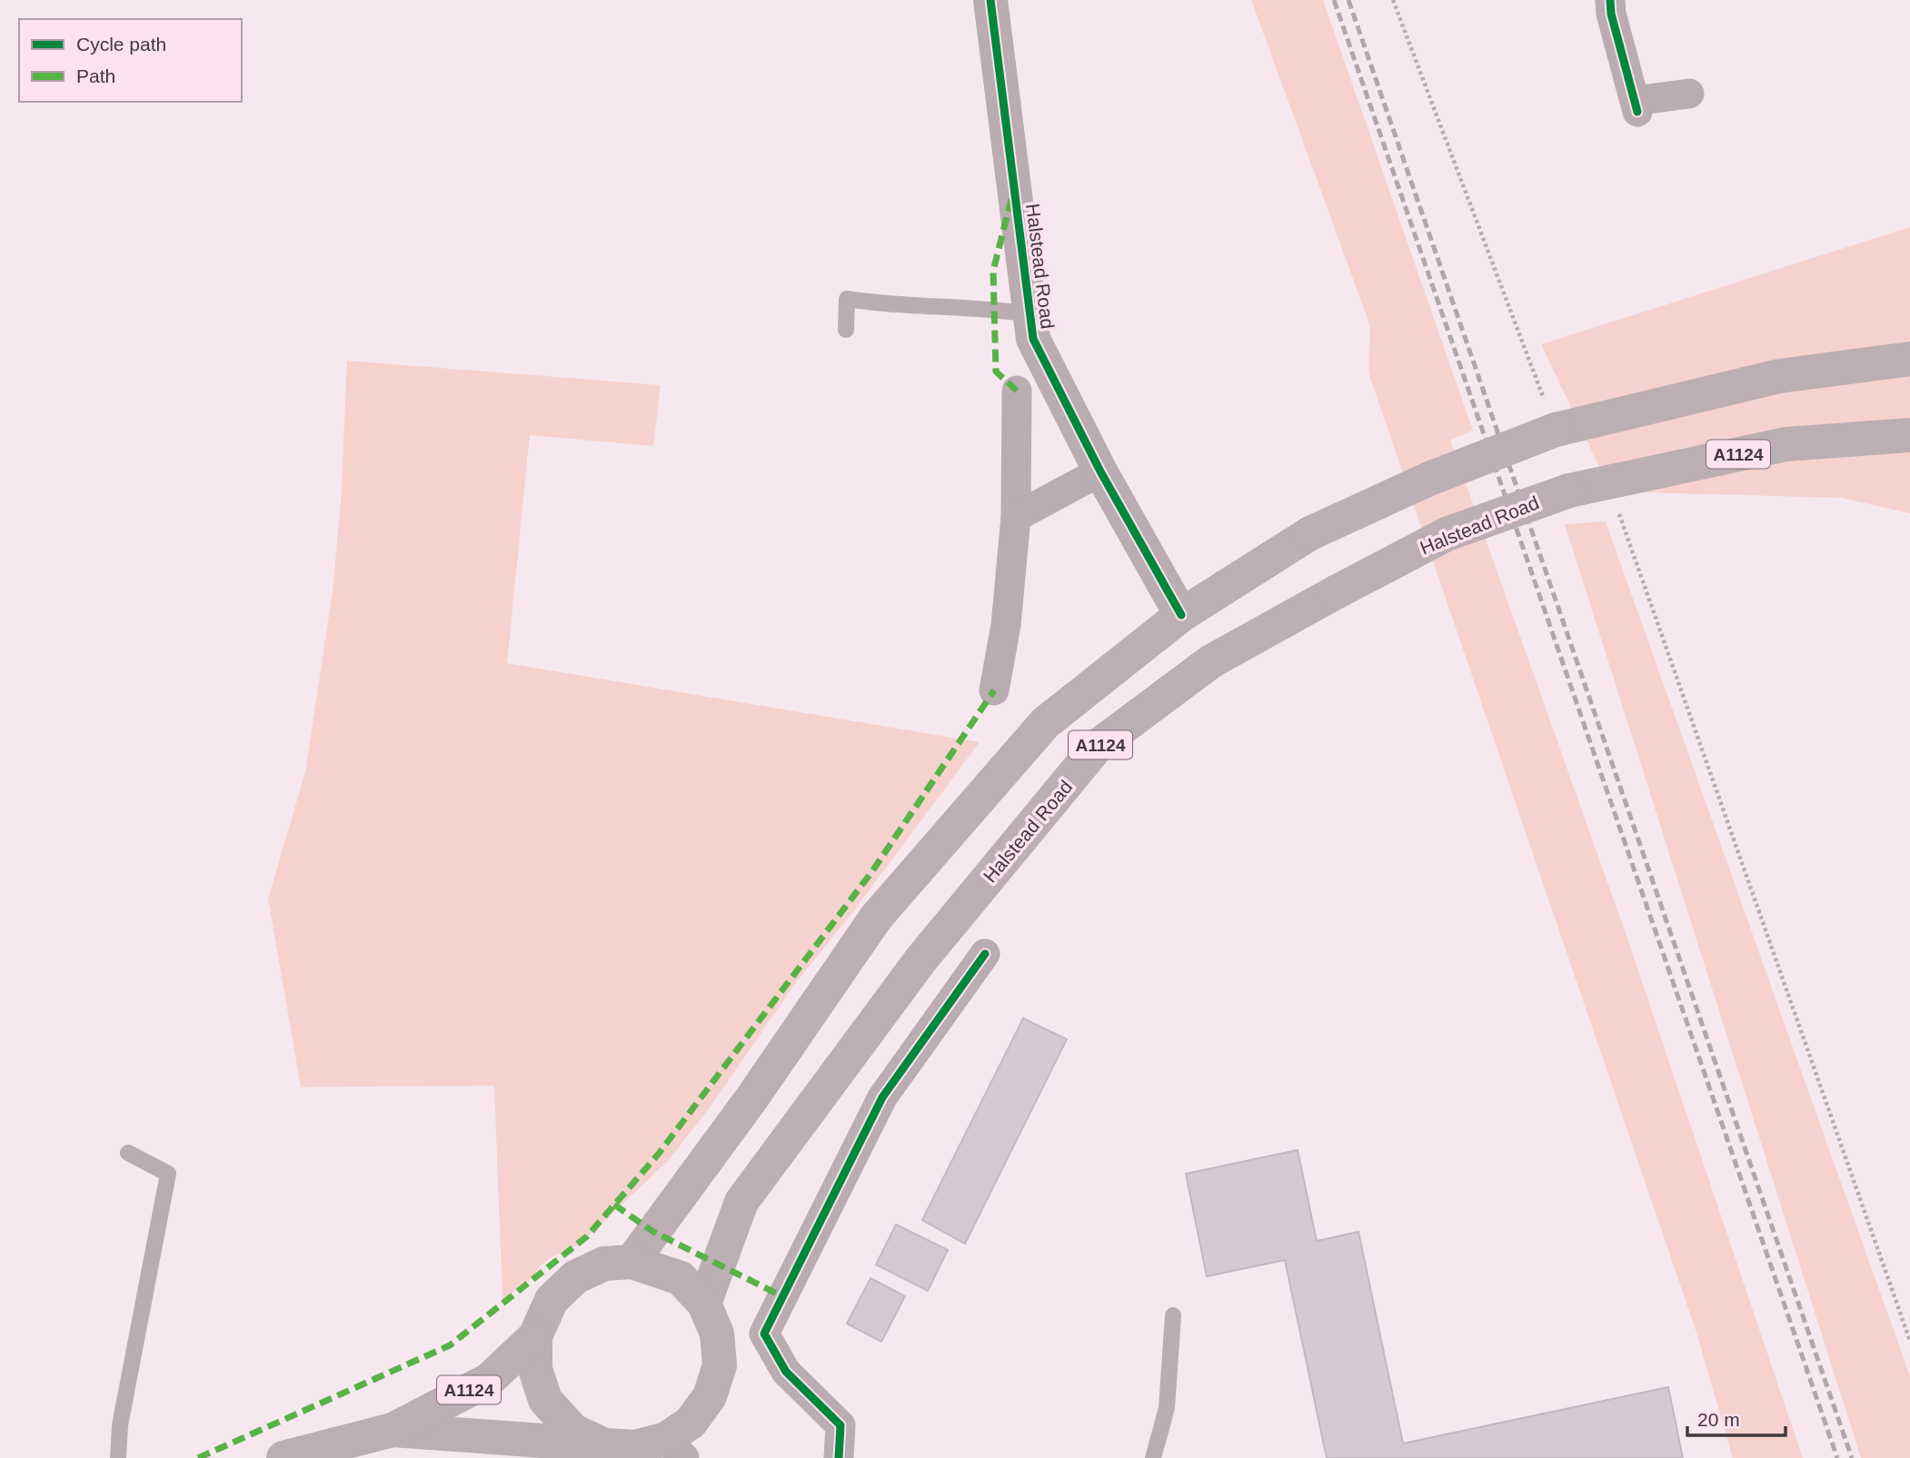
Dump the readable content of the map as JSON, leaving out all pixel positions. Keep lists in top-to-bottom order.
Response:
{
  "streets": {
    "main road": ["Halstead Road", "A1124"]
  },
  "crossings": [
    ["Halstead Road", "A1124"]
  ],
  "legend": ["Cycle path", "Path"],
  "scale_bar": "20 m"
}
